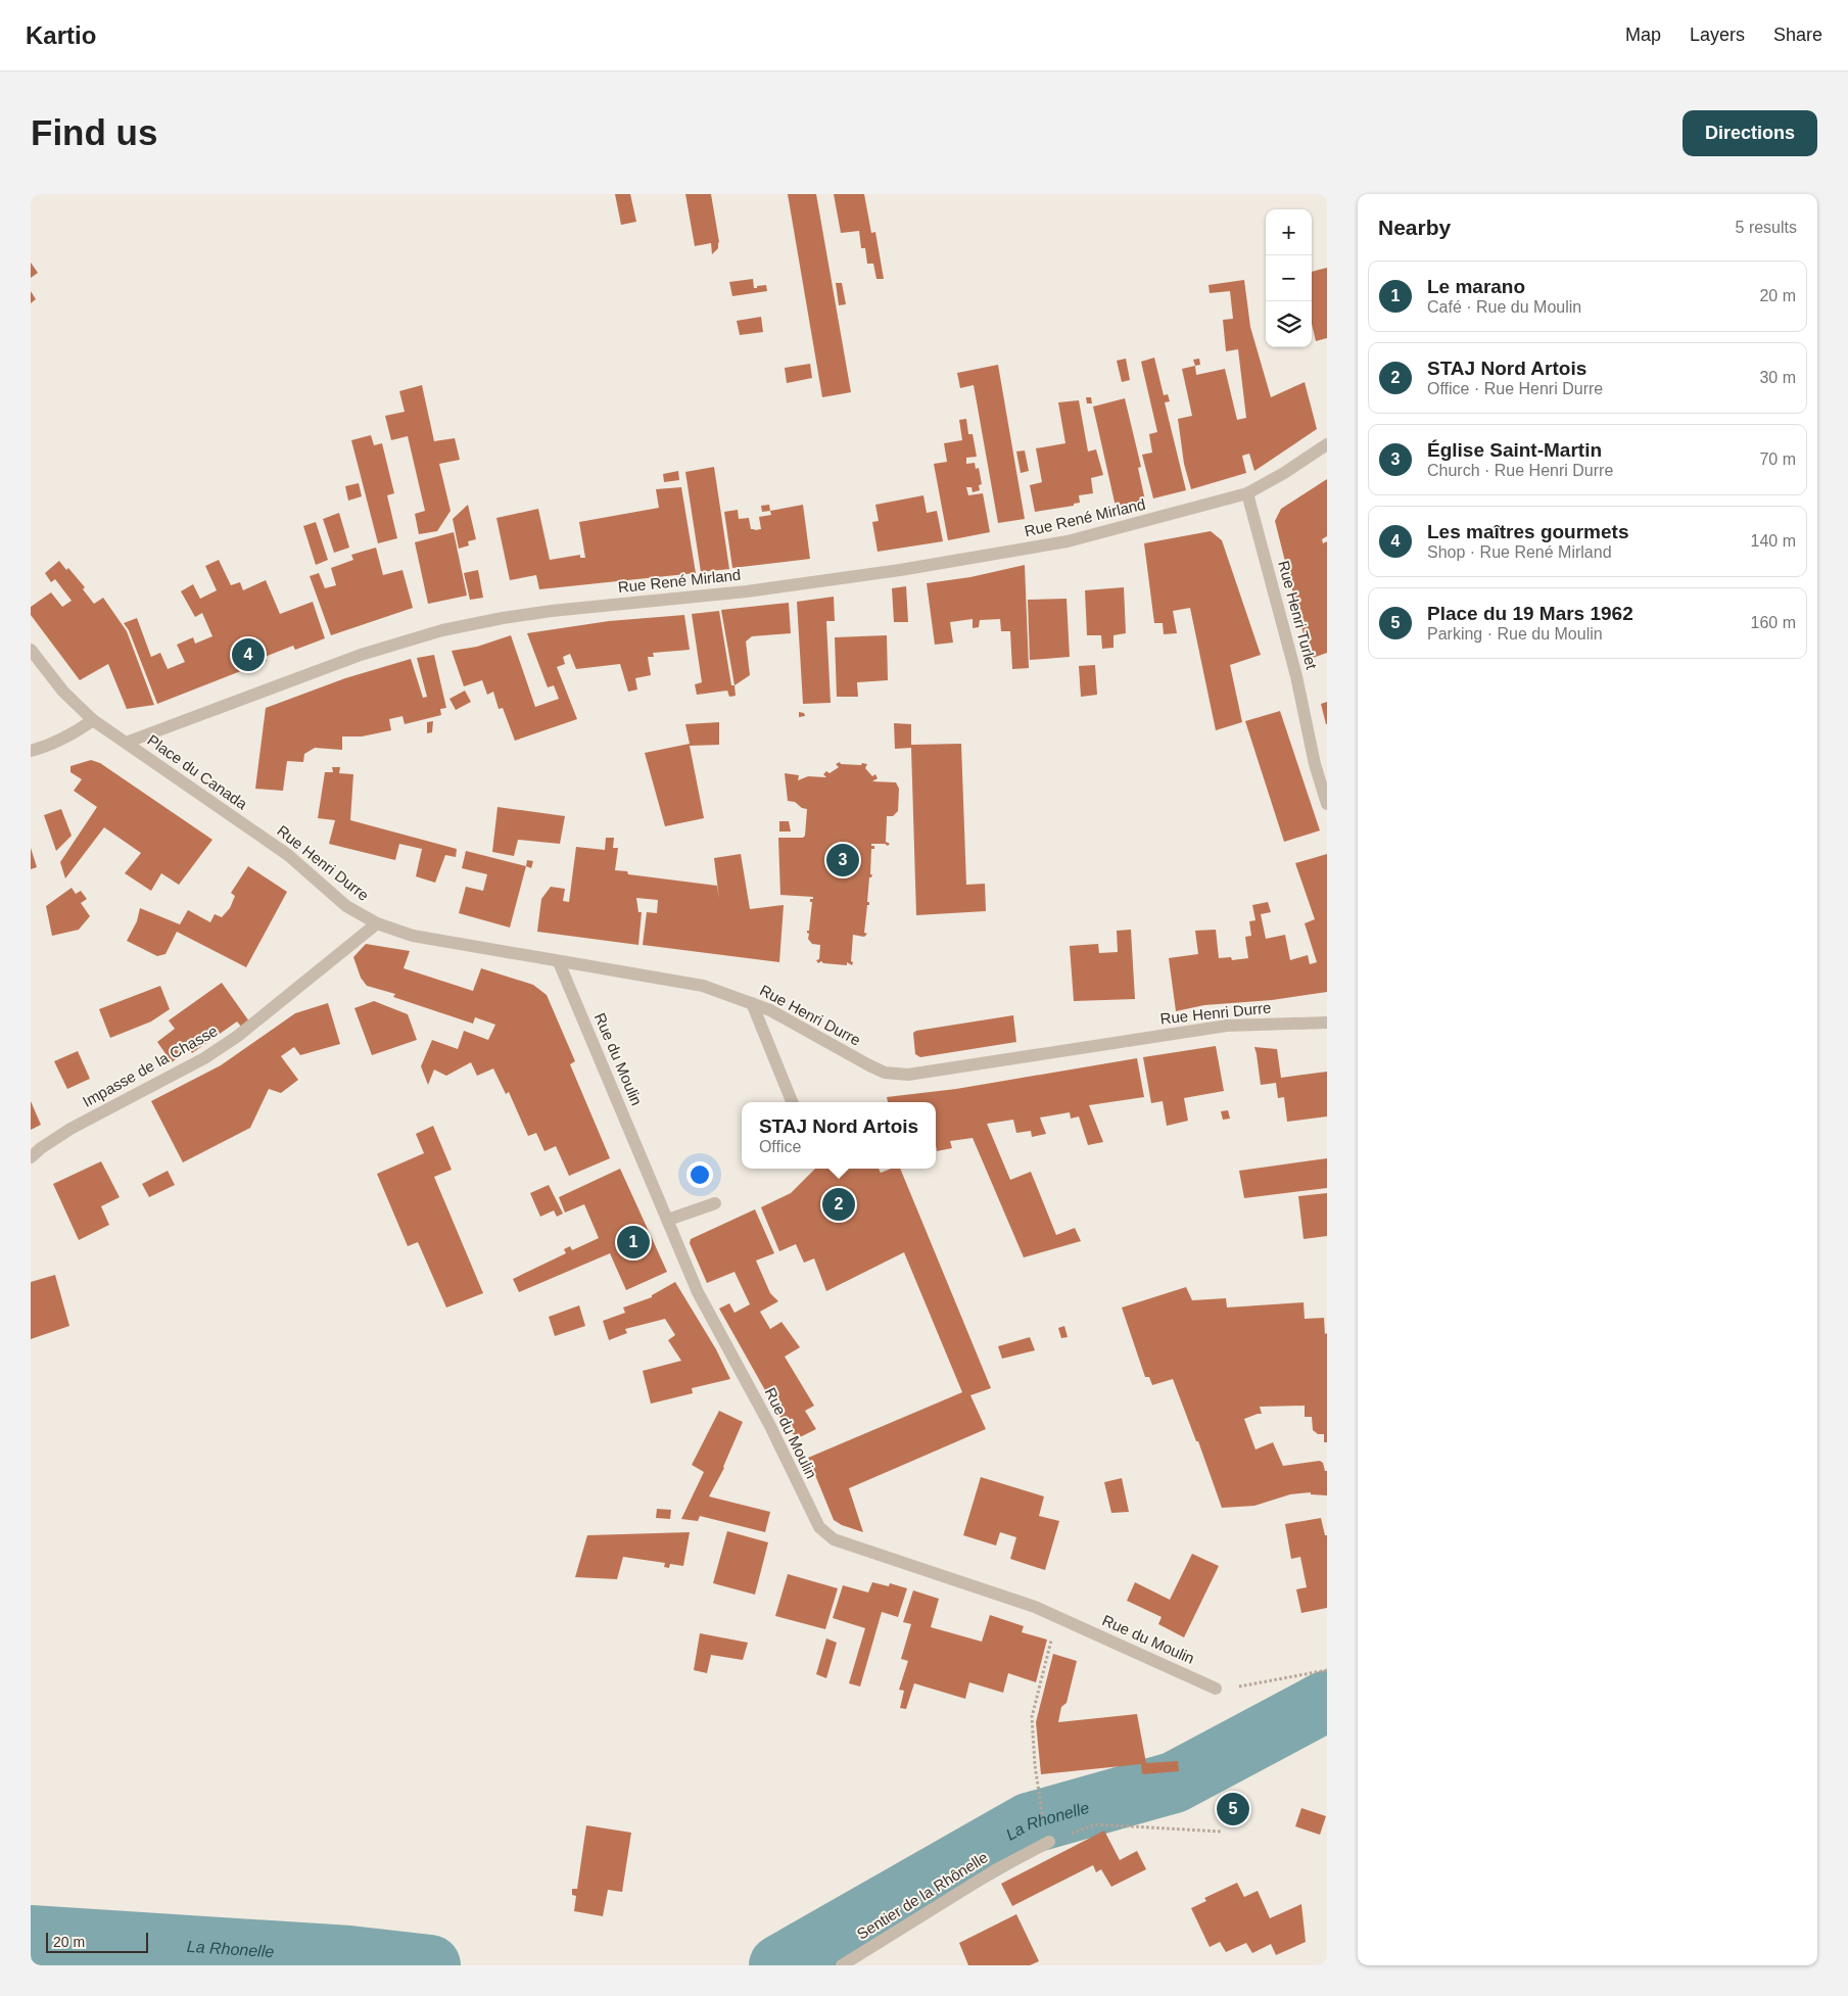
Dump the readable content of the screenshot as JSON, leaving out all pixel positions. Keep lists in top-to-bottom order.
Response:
{
  "streets": {
    "street": [
      "Rue René Mirland",
      "Rue Henri Turlet",
      "Place du Canada",
      "Rue Henri Durre",
      "Rue du Moulin",
      "Impasse de la Chasse",
      "Sentier de la Rhônelle"
    ]
  },
  "crossings": [
    ["Rue René Mirland", "Rue Henri Turlet"],
    ["Rue René Mirland", "Place du Canada"],
    ["Place du Canada", "Rue Henri Durre"],
    ["Rue Henri Durre", "Rue du Moulin"],
    ["Rue Henri Durre", "Impasse de la Chasse"]
  ],
  "water": ["La Rhonelle"],
  "scale_bar": "20 m",
  "page": {
    "header": "Kartio",
    "nav": ["Map", "Layers", "Share"],
    "buttons": "Directions",
    "title": "Find us",
    "heading": ["Nearby", "5 results"],
    "map_buttons": ["+", "−"],
    "list": [
      {
        "mark": "1",
        "name": "Le marano",
        "note": "Café · Rue du Moulin",
        "value": "20 m"
      },
      {
        "mark": "2",
        "name": "STAJ Nord Artois",
        "note": "Office · Rue Henri Durre",
        "value": "30 m"
      },
      {
        "mark": "3",
        "name": "Église Saint-Martin",
        "note": "Church · Rue Henri Durre",
        "value": "70 m"
      },
      {
        "mark": "4",
        "name": "Les maîtres gourmets",
        "note": "Shop · Rue René Mirland",
        "value": "140 m"
      },
      {
        "mark": "5",
        "name": "Place du 19 Mars 1962",
        "note": "Parking · Rue du Moulin",
        "value": "160 m"
      }
    ],
    "pins": [
      "4",
      "3",
      "2",
      "1",
      "5"
    ],
    "popup": ["STAJ Nord Artois", "Office"],
    "scale": "20 m"
  }
}
